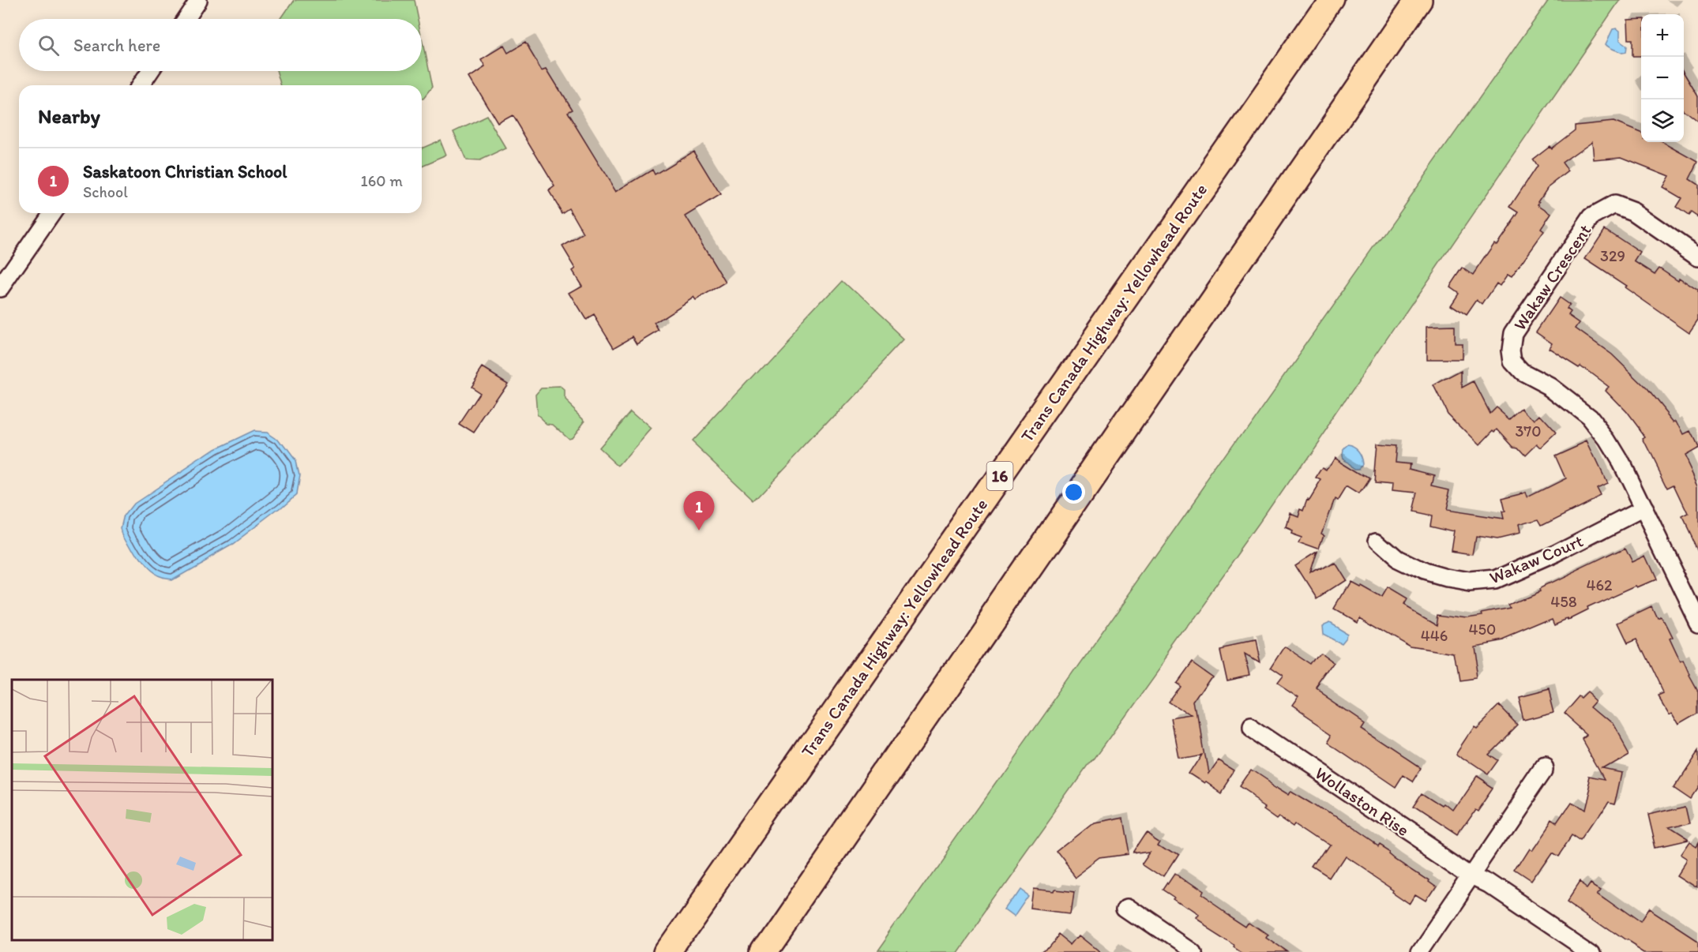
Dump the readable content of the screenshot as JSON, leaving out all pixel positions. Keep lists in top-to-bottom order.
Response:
{
  "streets": {
    "highway": ["Trans Canada Highway: Yellowhead Route", "16"],
    "street": ["Wakaw Crescent", "Wakaw Court", "Wollaston Rise"]
  },
  "crossings": [
    ["Wakaw Crescent", "Wakaw Court"]
  ],
  "house_numbers": [
    "329",
    "370",
    "462",
    "458",
    "450",
    "446"
  ],
  "page": {
    "map_buttons": ["+", "−"],
    "search": "Search here",
    "heading": "Nearby",
    "list": [
      {
        "mark": "1",
        "name": "Saskatoon Christian School",
        "note": "School",
        "value": "160 m"
      }
    ],
    "pins": "1"
  }
}
